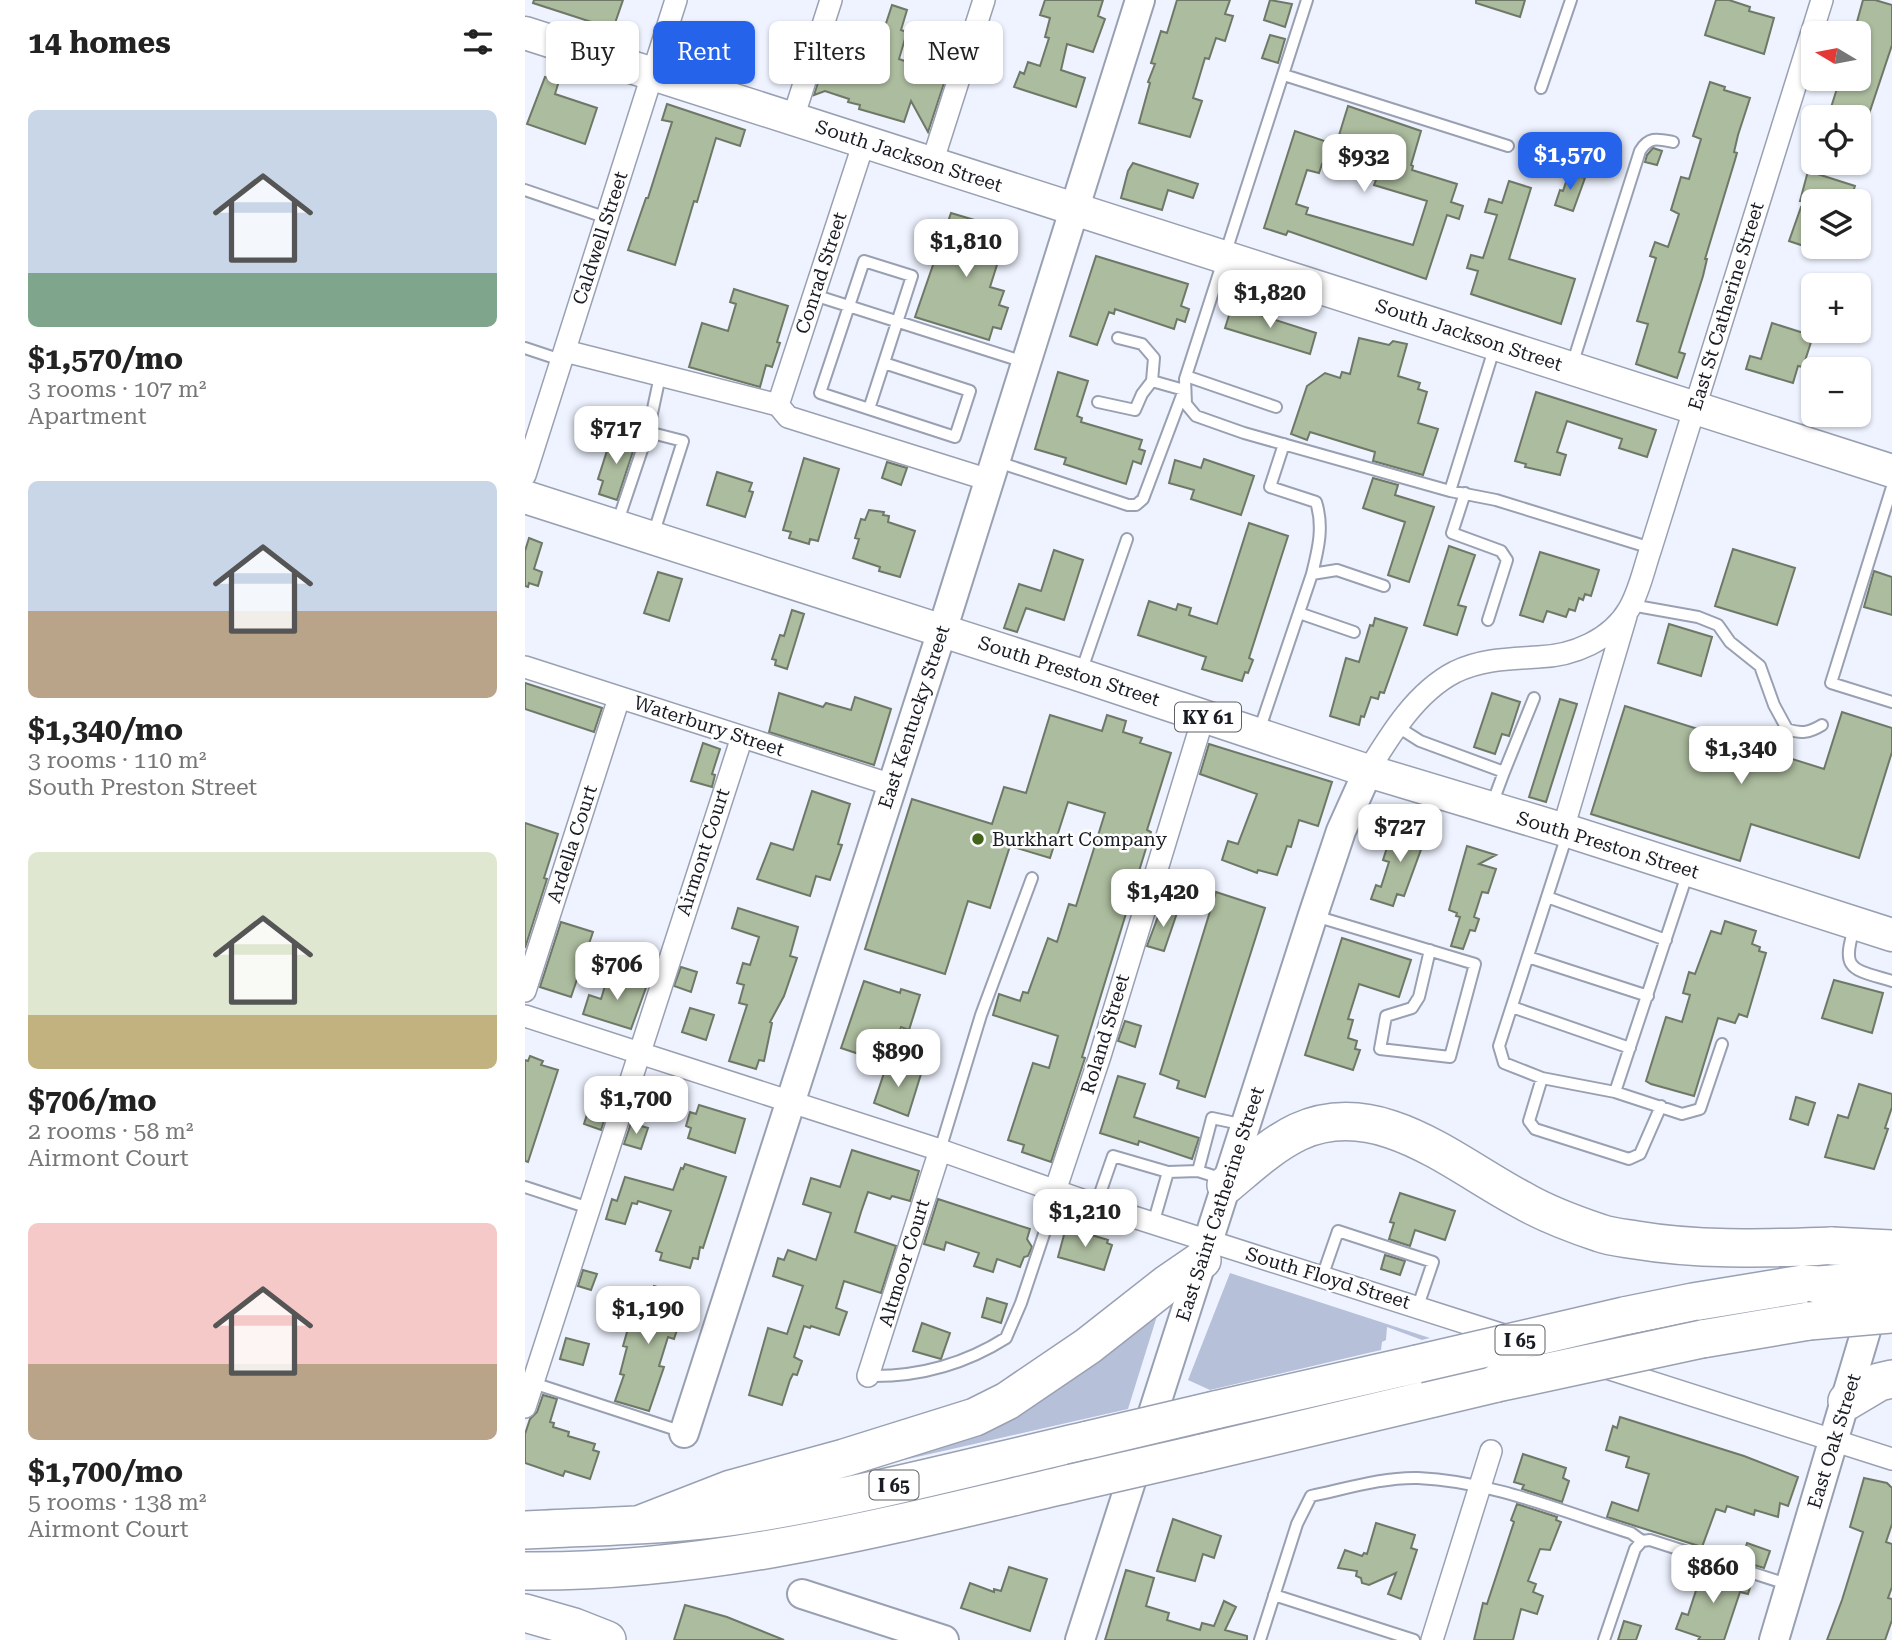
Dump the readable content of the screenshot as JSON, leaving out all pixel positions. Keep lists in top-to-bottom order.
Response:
{
  "streets": {
    "highway": ["I 65"],
    "main road": ["South Jackson Street", "South Preston Street", "KY 61"],
    "street": [
      "Caldwell Street",
      "Conrad Street",
      "East St Catherine Street",
      "East Kentucky Street",
      "Waterbury Street",
      "Ardella Court",
      "Airmont Court",
      "Roland Street",
      "East Saint Catherine Street",
      "Altmoor Court",
      "South Floyd Street",
      "East Oak Street"
    ]
  },
  "crossings": [
    ["South Jackson Street", "Caldwell Street"],
    ["South Jackson Street", "Conrad Street"],
    ["South Jackson Street", "East St Catherine Street"],
    ["South Jackson Street", "East Kentucky Street"],
    ["East St Catherine Street", "South Preston Street"],
    ["East St Catherine Street", "East Saint Catherine Street"],
    ["South Preston Street", "East Kentucky Street"],
    ["South Preston Street", "Roland Street"],
    ["South Preston Street", "East Saint Catherine Street"],
    ["East Kentucky Street", "Waterbury Street"],
    ["East Kentucky Street", "South Floyd Street"],
    ["Waterbury Street", "Ardella Court"],
    ["Waterbury Street", "Airmont Court"],
    ["Airmont Court", "South Floyd Street"],
    ["Roland Street", "South Floyd Street"],
    ["East Saint Catherine Street", "South Floyd Street"],
    ["Altmoor Court", "South Floyd Street"],
    ["South Floyd Street", "East Oak Street"]
  ],
  "places": ["Burkhart Company"],
  "north": "left",
  "page": {
    "heading": "14 homes",
    "map_buttons": ["+", "−"],
    "chip": [
      "Buy",
      "Rent",
      "Filters",
      "New"
    ],
    "list": [
      {
        "name": "$1,570/mo",
        "note": "3 rooms · 107 m² · Apartment"
      },
      {
        "name": "$1,340/mo",
        "note": "3 rooms · 110 m² · South Preston Street"
      },
      {
        "name": "$706/mo",
        "note": "2 rooms · 58 m² · Airmont Court"
      },
      {
        "name": "$1,700/mo",
        "note": "5 rooms · 138 m² · Airmont Court"
      }
    ],
    "price": [
      "$1,570",
      "$932",
      "$1,810",
      "$1,820",
      "$717",
      "$1,340",
      "$727",
      "$1,420",
      "$706",
      "$890",
      "$1,700",
      "$1,210",
      "$1,190",
      "$860"
    ]
  }
}
